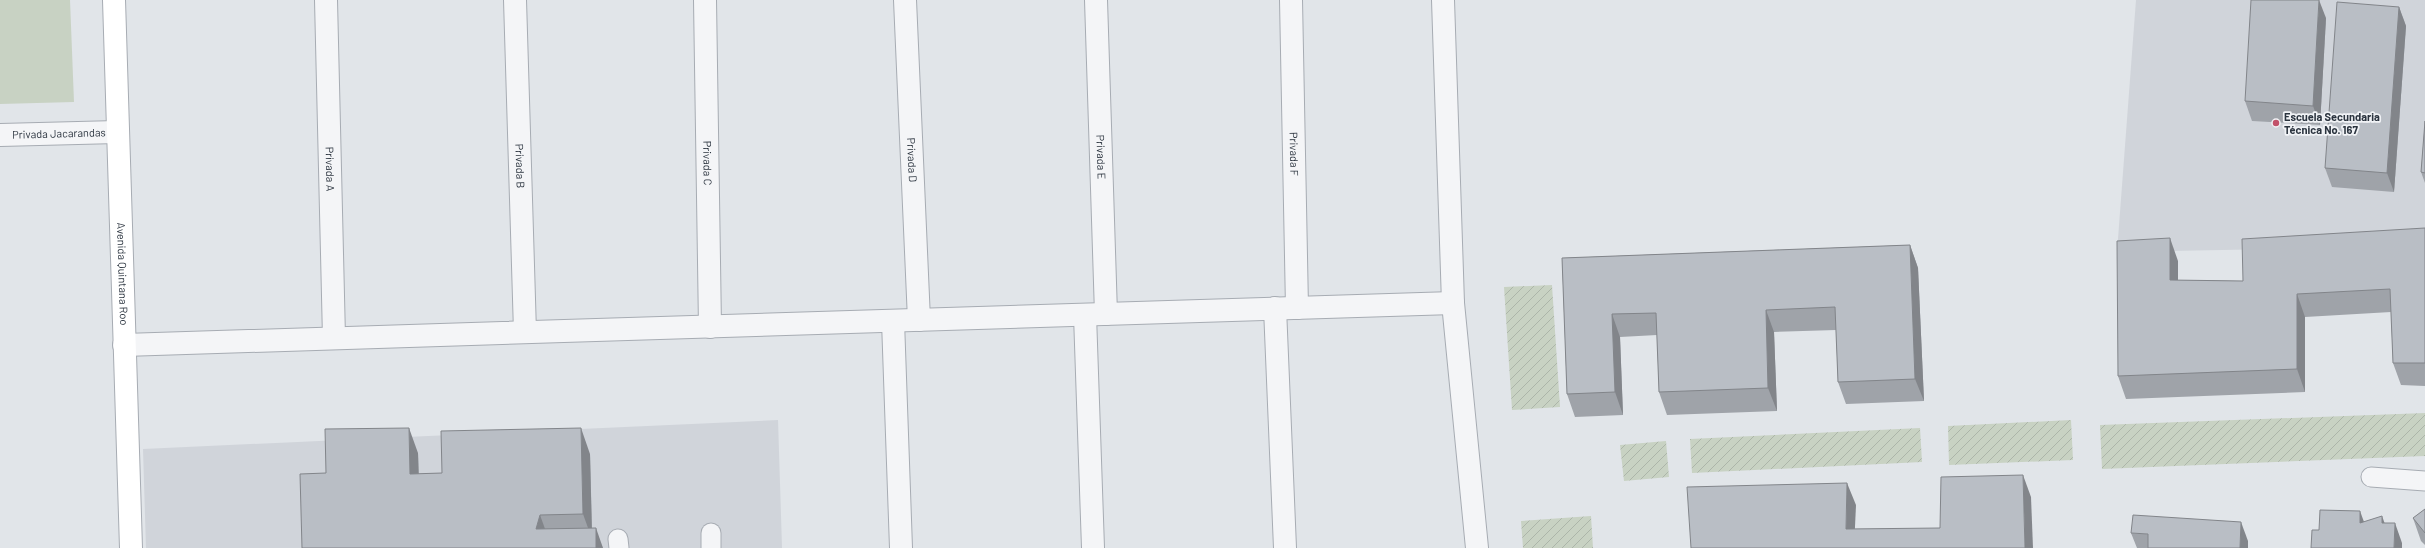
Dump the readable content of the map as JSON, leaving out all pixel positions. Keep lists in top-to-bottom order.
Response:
{
  "streets": {
    "main road": ["Avenida Quintana Roo"],
    "street": [
      "Privada Jacarandas",
      "Privada F",
      "Privada E",
      "Privada D",
      "Privada C",
      "Privada B",
      "Privada A"
    ]
  },
  "crossings": [
    ["Privada Jacarandas", "Avenida Quintana Roo"]
  ],
  "places": ["Escuela Secundaria Técnica No. 167"]
}
